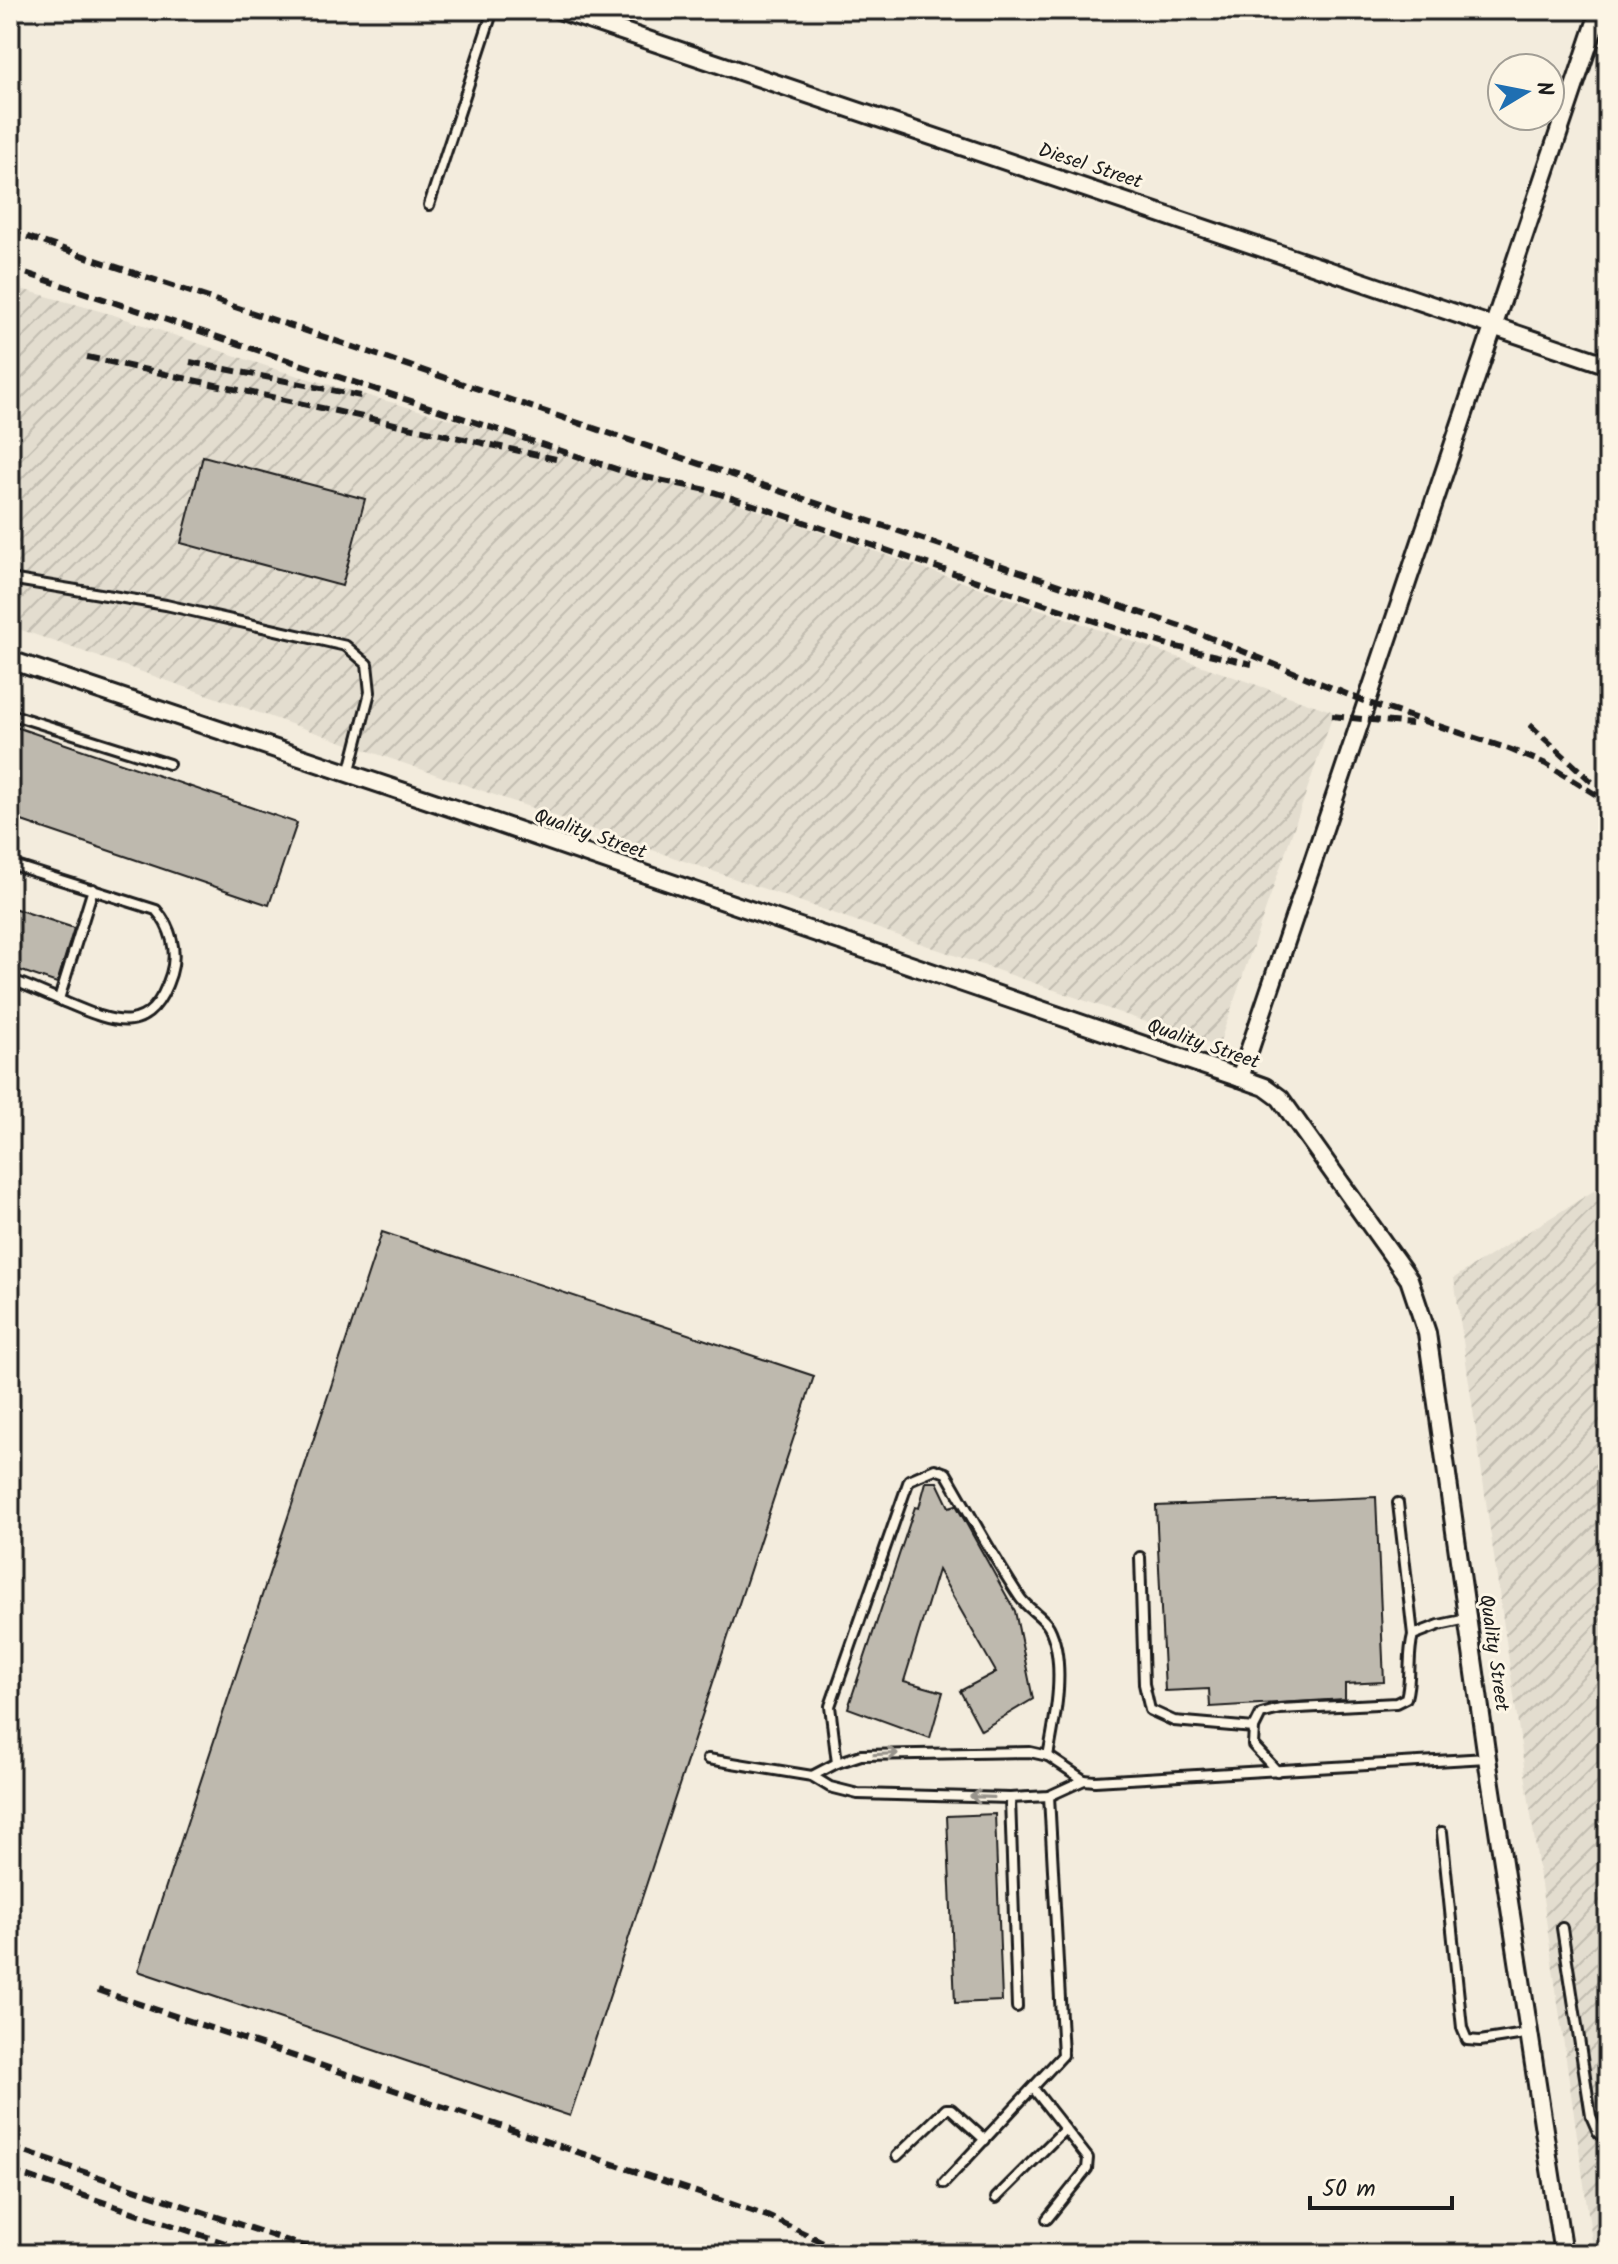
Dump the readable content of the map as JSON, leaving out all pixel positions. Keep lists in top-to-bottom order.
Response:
{
  "streets": {
    "street": ["Diesel Street", "Quality Street"]
  },
  "scale_bar": "50 m",
  "north": "right"
}
